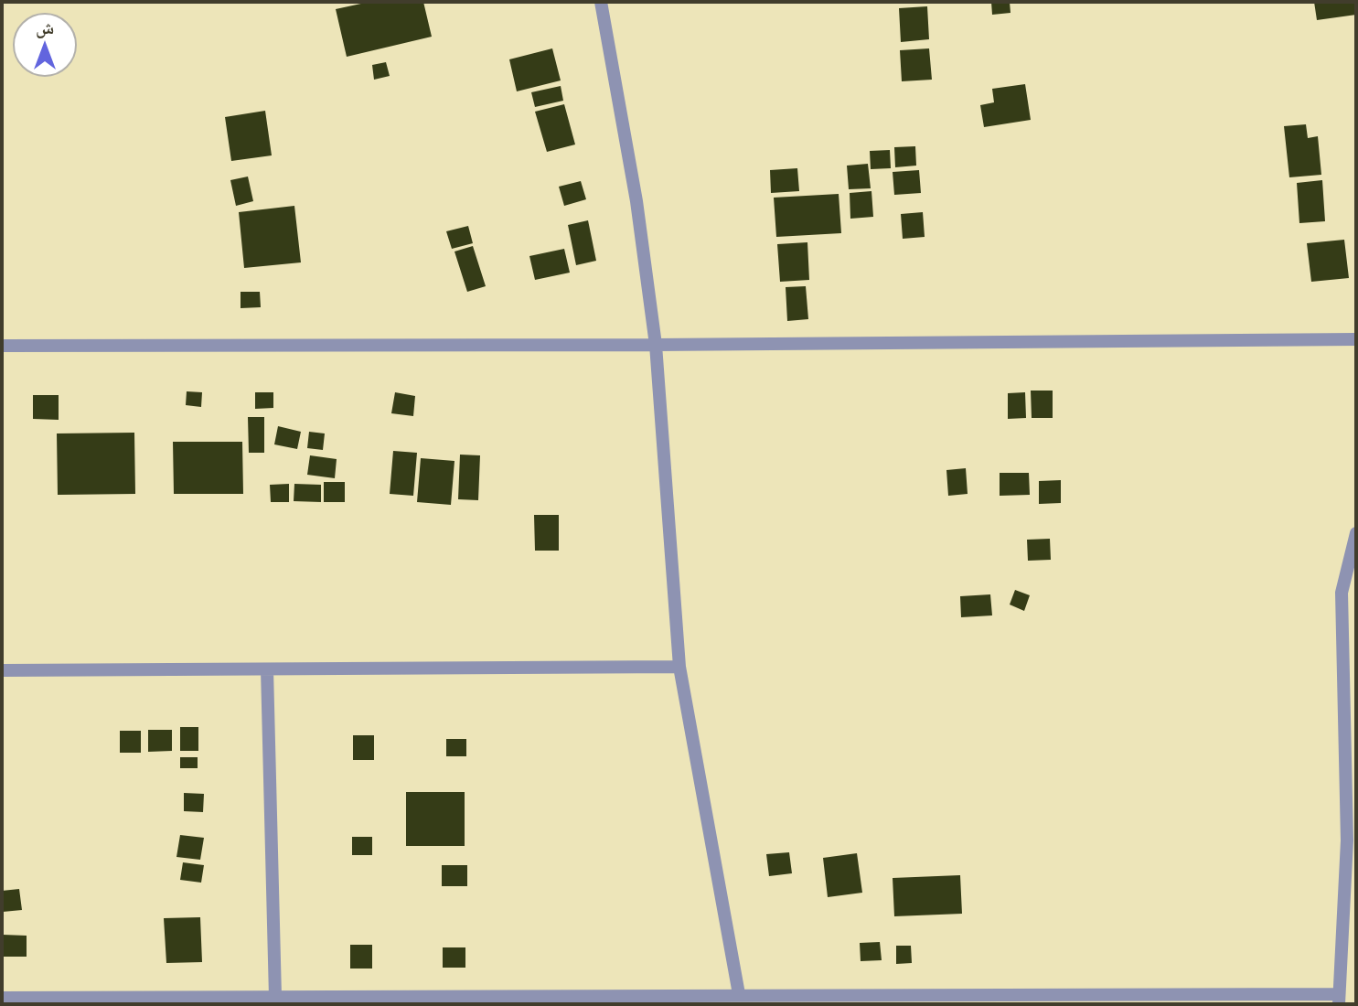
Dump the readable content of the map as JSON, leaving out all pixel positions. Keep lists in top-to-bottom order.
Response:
{
  "north": "top"
}
